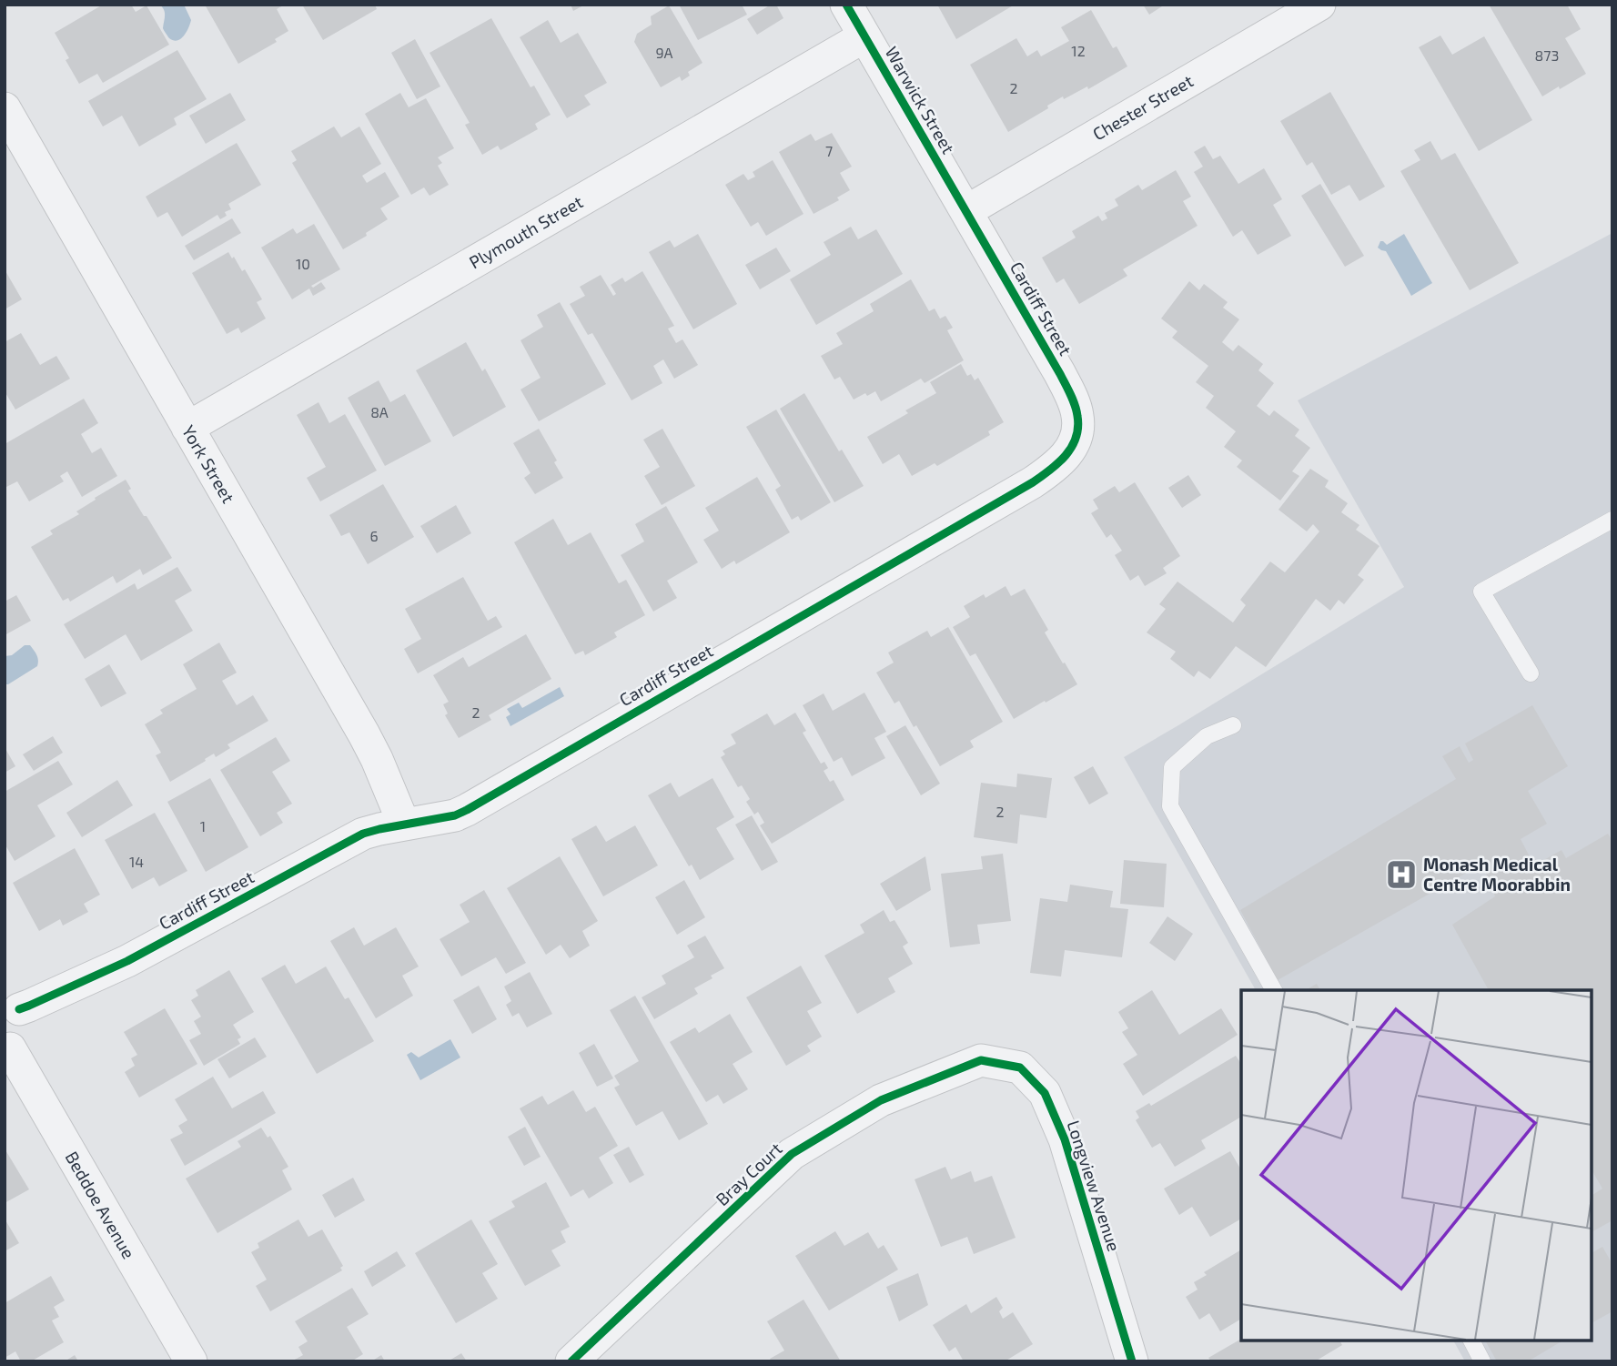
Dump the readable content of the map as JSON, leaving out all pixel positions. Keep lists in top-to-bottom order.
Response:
{
  "streets": {
    "street": [
      "Warwick Street",
      "Chester Street",
      "Plymouth Street",
      "Cardiff Street",
      "York Street",
      "Bray Court",
      "Longview Avenue",
      "Beddoe Avenue"
    ]
  },
  "crossings": [
    ["Warwick Street", "Chester Street"],
    ["Warwick Street", "Plymouth Street"],
    ["Warwick Street", "Cardiff Street"],
    ["Chester Street", "Cardiff Street"],
    ["Plymouth Street", "York Street"],
    ["Cardiff Street", "York Street"],
    ["Bray Court", "Longview Avenue"]
  ],
  "places": {
    "hospital": ["Monash Medical Centre Moorabbin"]
  },
  "house_numbers": [
    "12",
    "9A",
    "873",
    "2",
    "7",
    "10",
    "8A",
    "6",
    "2",
    "2",
    "1",
    "14"
  ]
}
